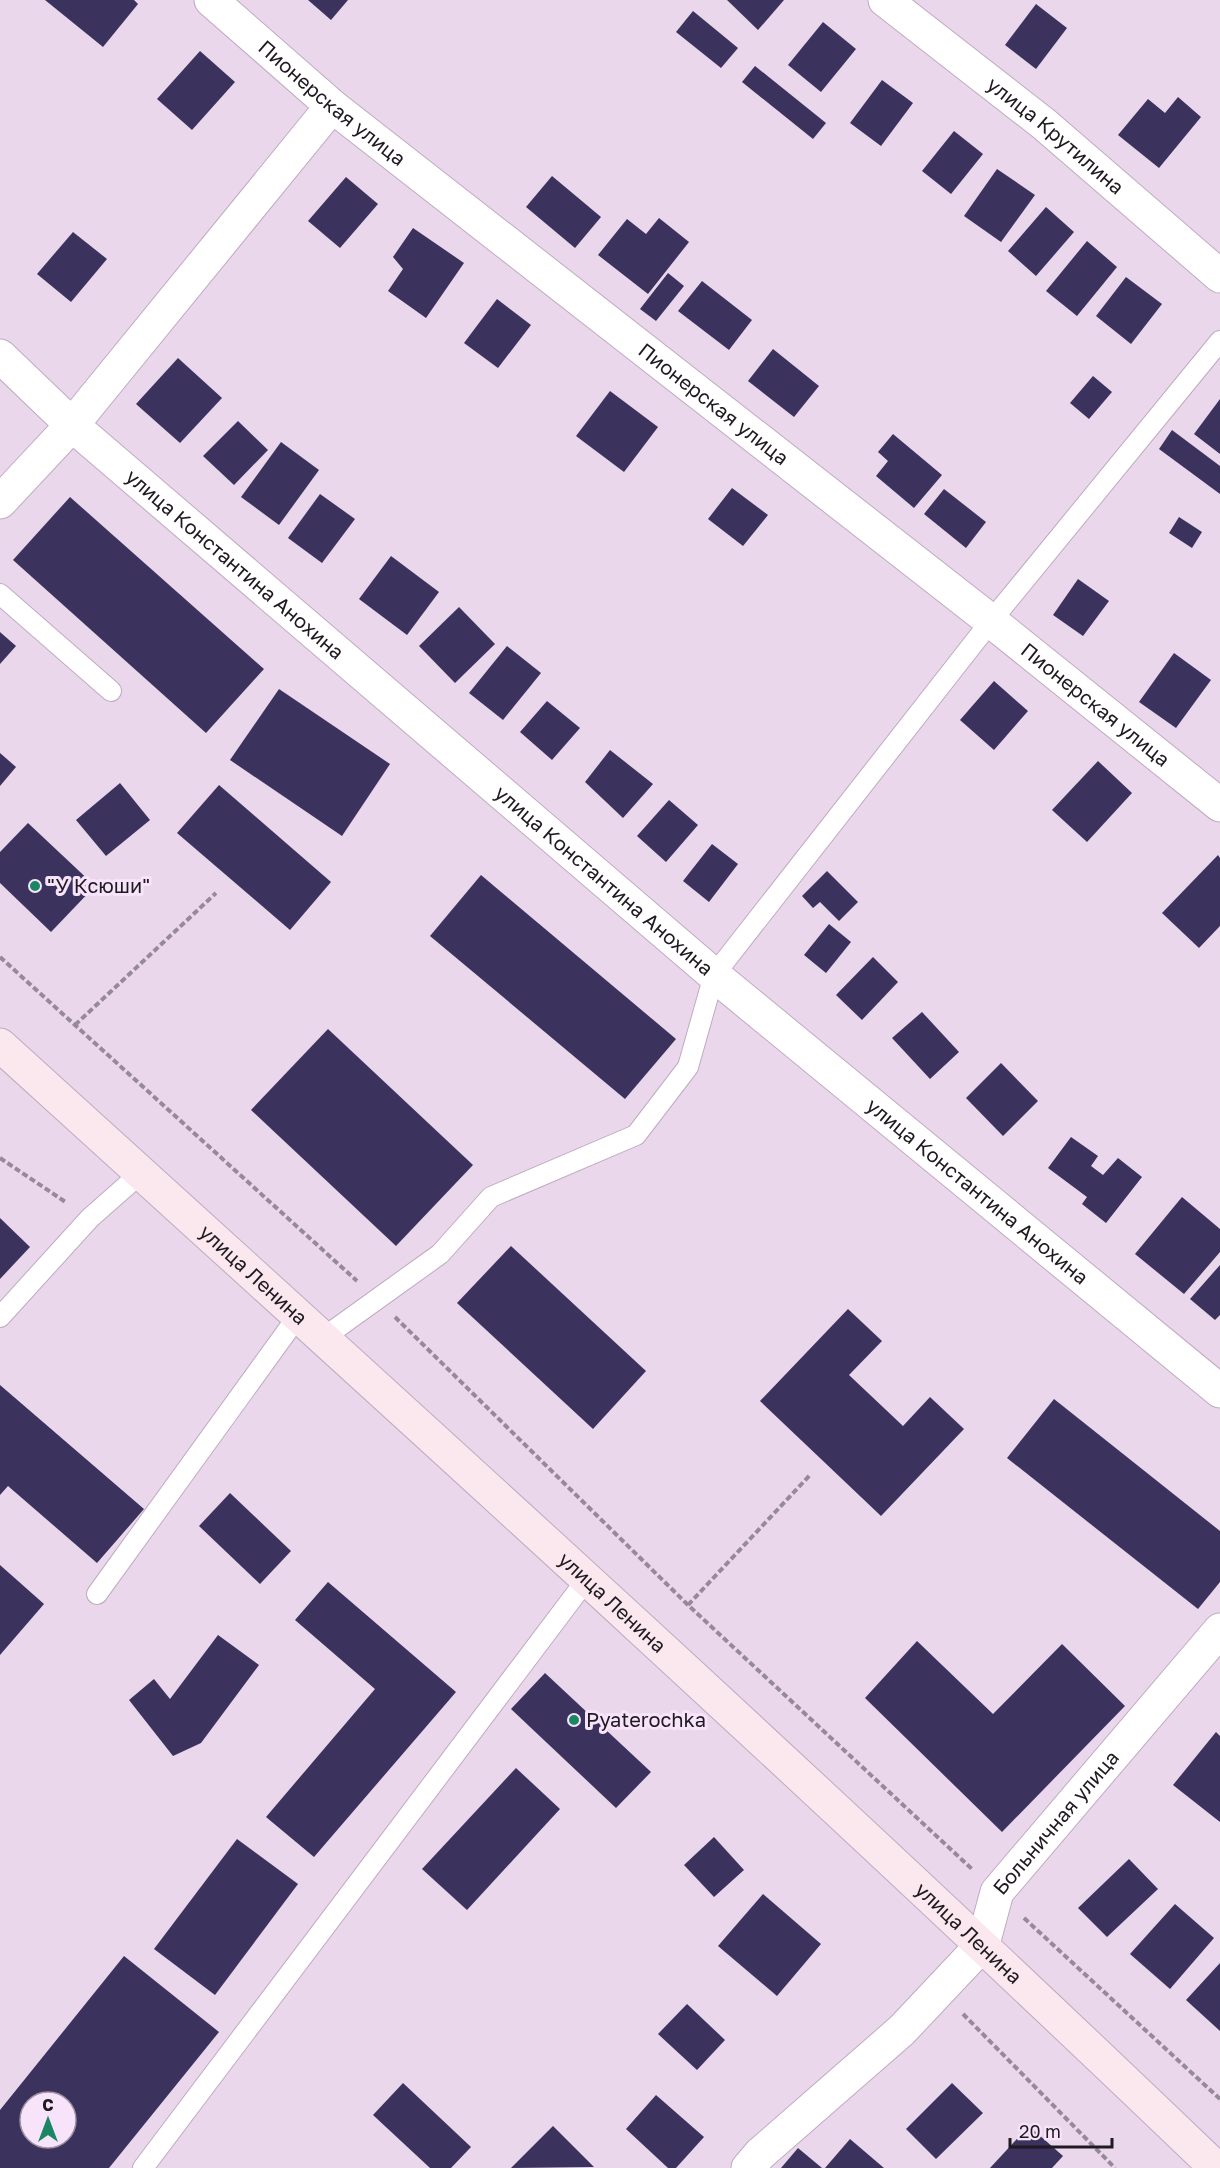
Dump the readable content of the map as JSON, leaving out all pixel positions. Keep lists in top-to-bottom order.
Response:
{
  "streets": {
    "main road": ["улица Ленина"],
    "street": [
      "Пионерская улица",
      "улица Крутилина",
      "улица Константина Анохина",
      "Больничная улица"
    ]
  },
  "crossings": [
    ["улица Ленина", "Больничная улица"]
  ],
  "places": ["\"У Ксюши\"", "Pyaterochka"],
  "scale_bar": "20 m",
  "north": "top"
}
